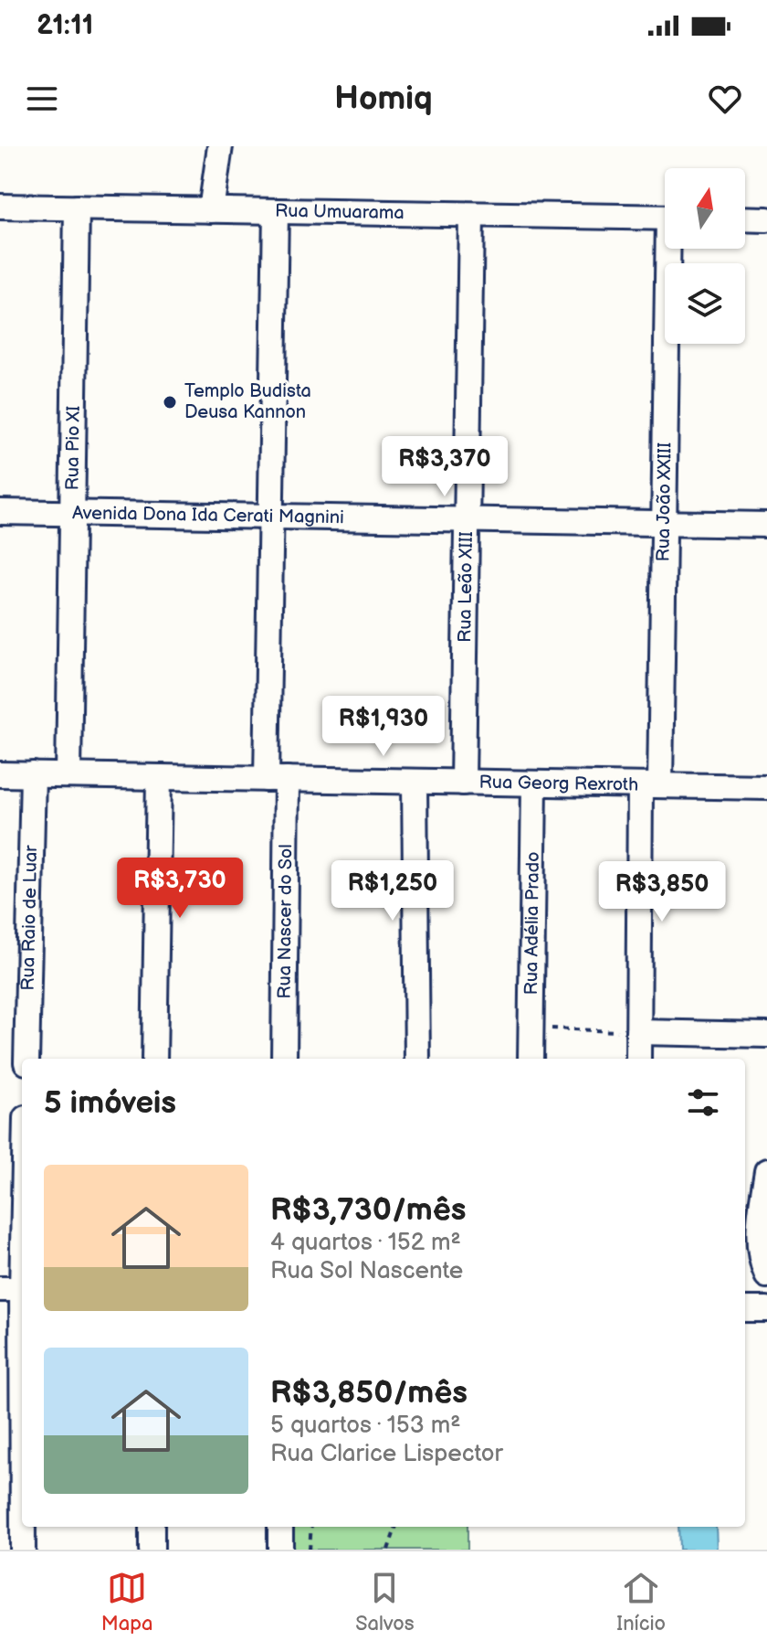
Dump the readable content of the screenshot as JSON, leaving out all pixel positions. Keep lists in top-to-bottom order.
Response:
{
  "streets": {
    "street": [
      "Rua Umuarama",
      "Rua Pio XI",
      "Rua João XXIII",
      "Avenida Dona Ida Cerati Magnini",
      "Rua Leão XIII",
      "Rua Georg Rexroth",
      "Rua Raio de Luar",
      "Rua Nascer do Sol",
      "Rua Adélia Prado"
    ]
  },
  "crossings": [
    ["Rua Umuarama", "Rua Pio XI"],
    ["Rua Umuarama", "Rua Leão XIII"],
    ["Rua Umuarama", "Rua Nascer do Sol"],
    ["Rua Pio XI", "Avenida Dona Ida Cerati Magnini"],
    ["Rua Pio XI", "Rua Georg Rexroth"],
    ["Rua João XXIII", "Avenida Dona Ida Cerati Magnini"],
    ["Rua João XXIII", "Rua Georg Rexroth"],
    ["Avenida Dona Ida Cerati Magnini", "Rua Leão XIII"],
    ["Avenida Dona Ida Cerati Magnini", "Rua Nascer do Sol"],
    ["Rua Leão XIII", "Rua Georg Rexroth"],
    ["Rua Georg Rexroth", "Rua Raio de Luar"],
    ["Rua Georg Rexroth", "Rua Nascer do Sol"],
    ["Rua Georg Rexroth", "Rua Adélia Prado"]
  ],
  "places": ["Templo Budista Deusa Kannon"],
  "north": "top",
  "page": {
    "status": "21:11",
    "header": "Homiq",
    "price": [
      "R$3,370",
      "R$1,930",
      "R$3,730",
      "R$1,250",
      "R$3,850"
    ],
    "heading": "5 imóveis",
    "list": [
      {
        "name": "R$3,730/mês",
        "note": "4 quartos · 152 m² · Rua Sol Nascente"
      },
      {
        "name": "R$3,850/mês",
        "note": "5 quartos · 153 m² · Rua Clarice Lispector"
      }
    ],
    "tabs": ["Mapa", "Salvos", "Início"]
  }
}
